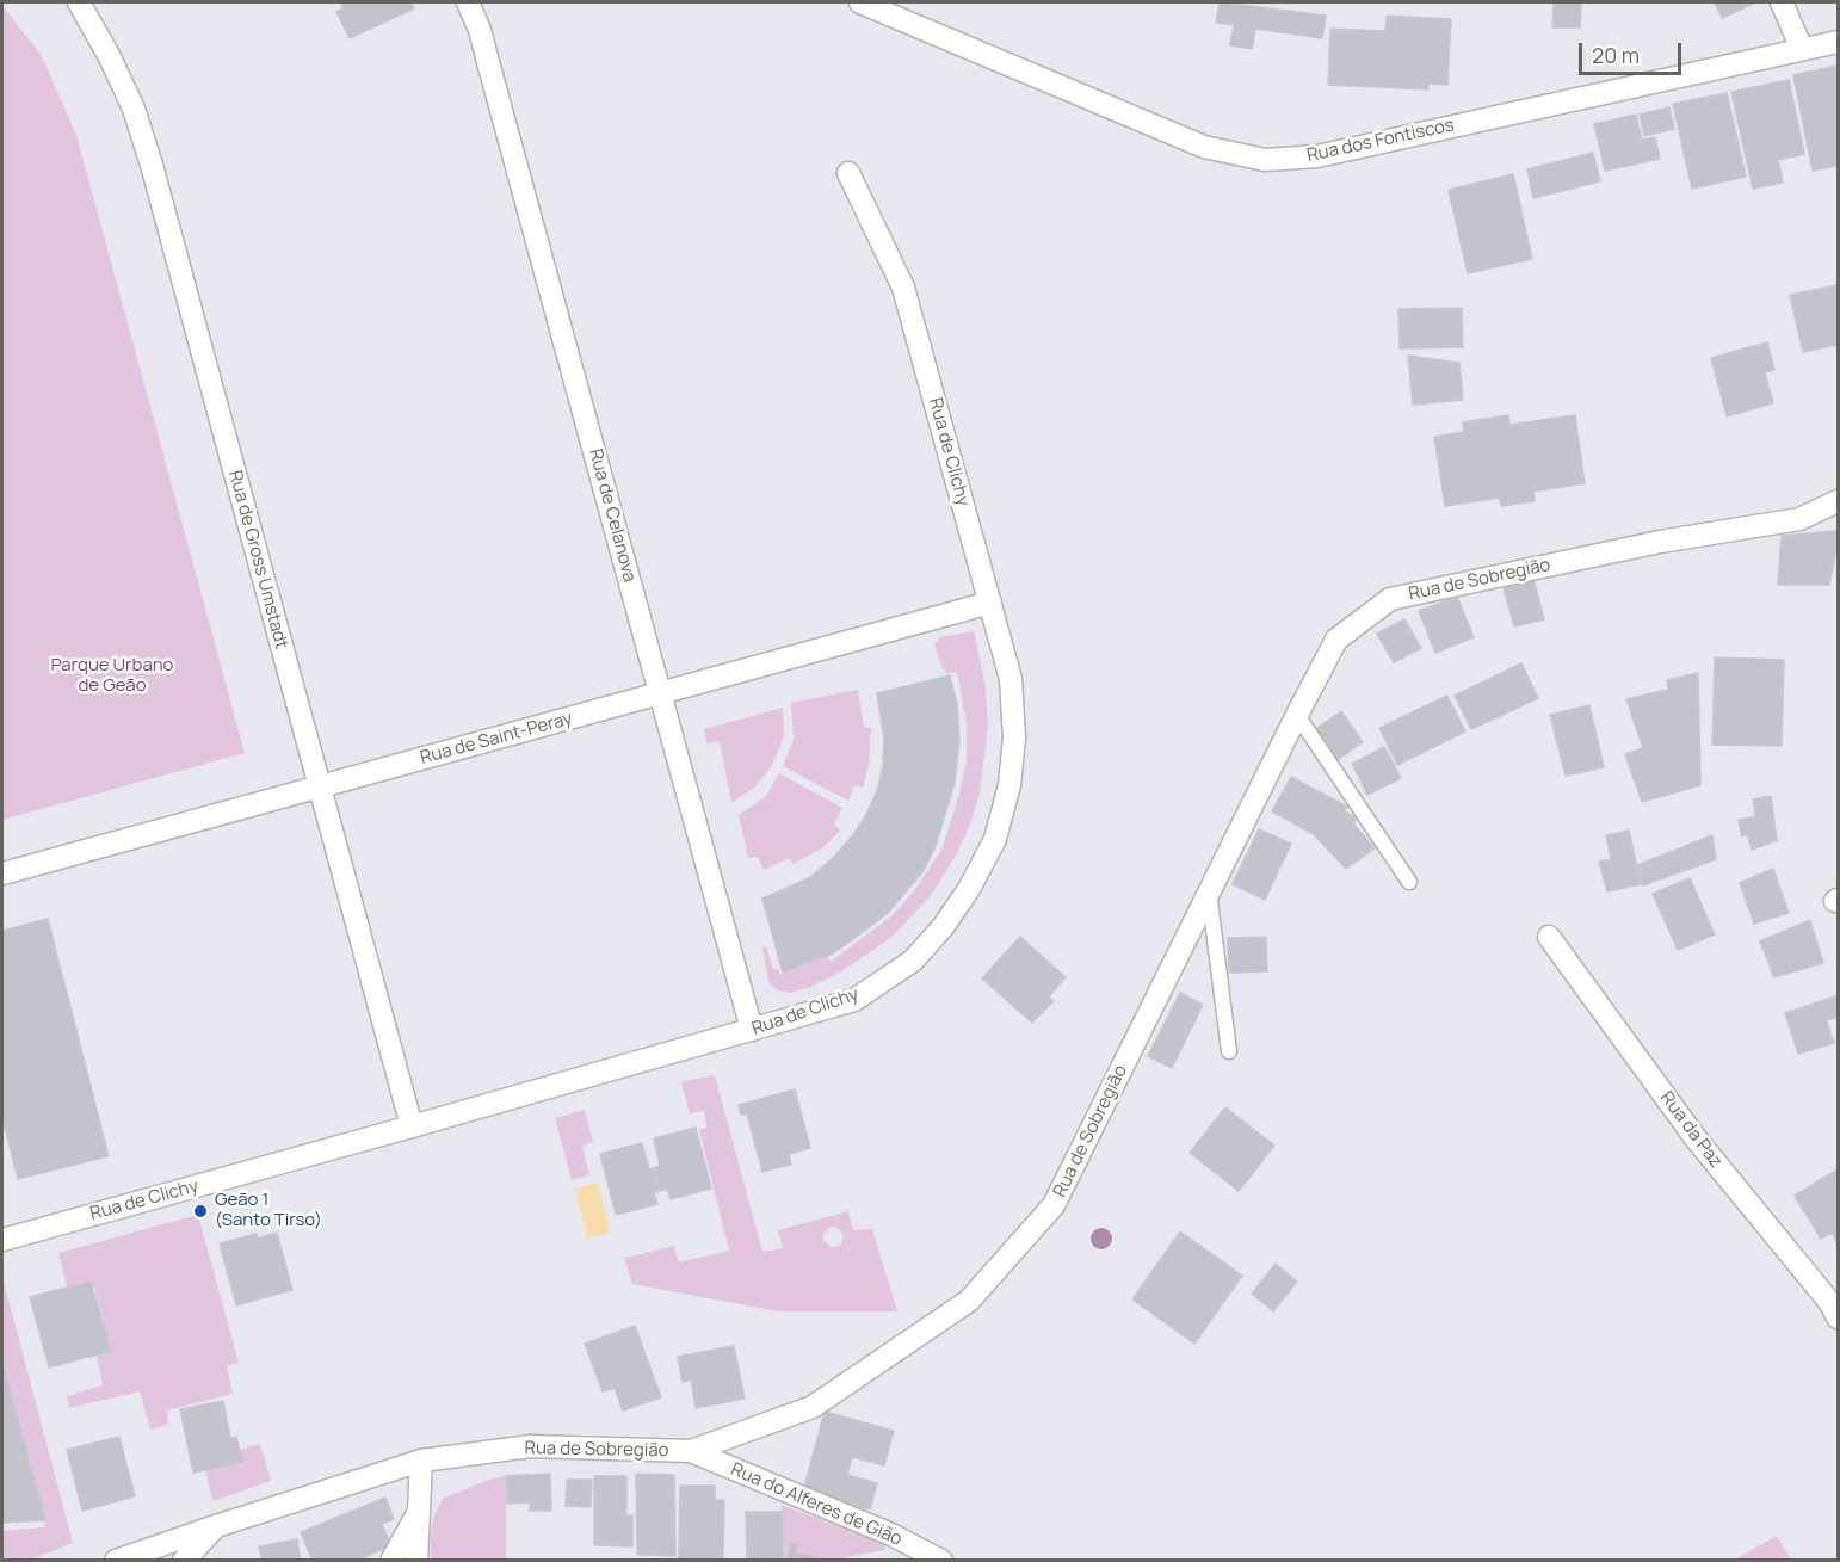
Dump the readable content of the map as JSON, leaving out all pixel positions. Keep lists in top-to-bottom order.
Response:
{
  "streets": {
    "street": [
      "Rua dos Fontiscos",
      "Rua de Clichy",
      "Rua de Celanova",
      "Rua de Gross Umstadt",
      "Rua de Sobregião",
      "Rua de Saint-Peray",
      "Rua da Paz",
      "Rua do Alferes de Gião"
    ]
  },
  "crossings": [
    ["Rua de Clichy", "Rua de Celanova"],
    ["Rua de Clichy", "Rua de Gross Umstadt"],
    ["Rua de Clichy", "Rua de Saint-Peray"],
    ["Rua de Celanova", "Rua de Saint-Peray"],
    ["Rua de Gross Umstadt", "Rua de Saint-Peray"],
    ["Rua de Sobregião", "Rua do Alferes de Gião"]
  ],
  "parks": ["Parque Urbano de Geão"],
  "places": ["Geão 1 (Santo Tirso)"],
  "scale_bar": "20 m"
}
